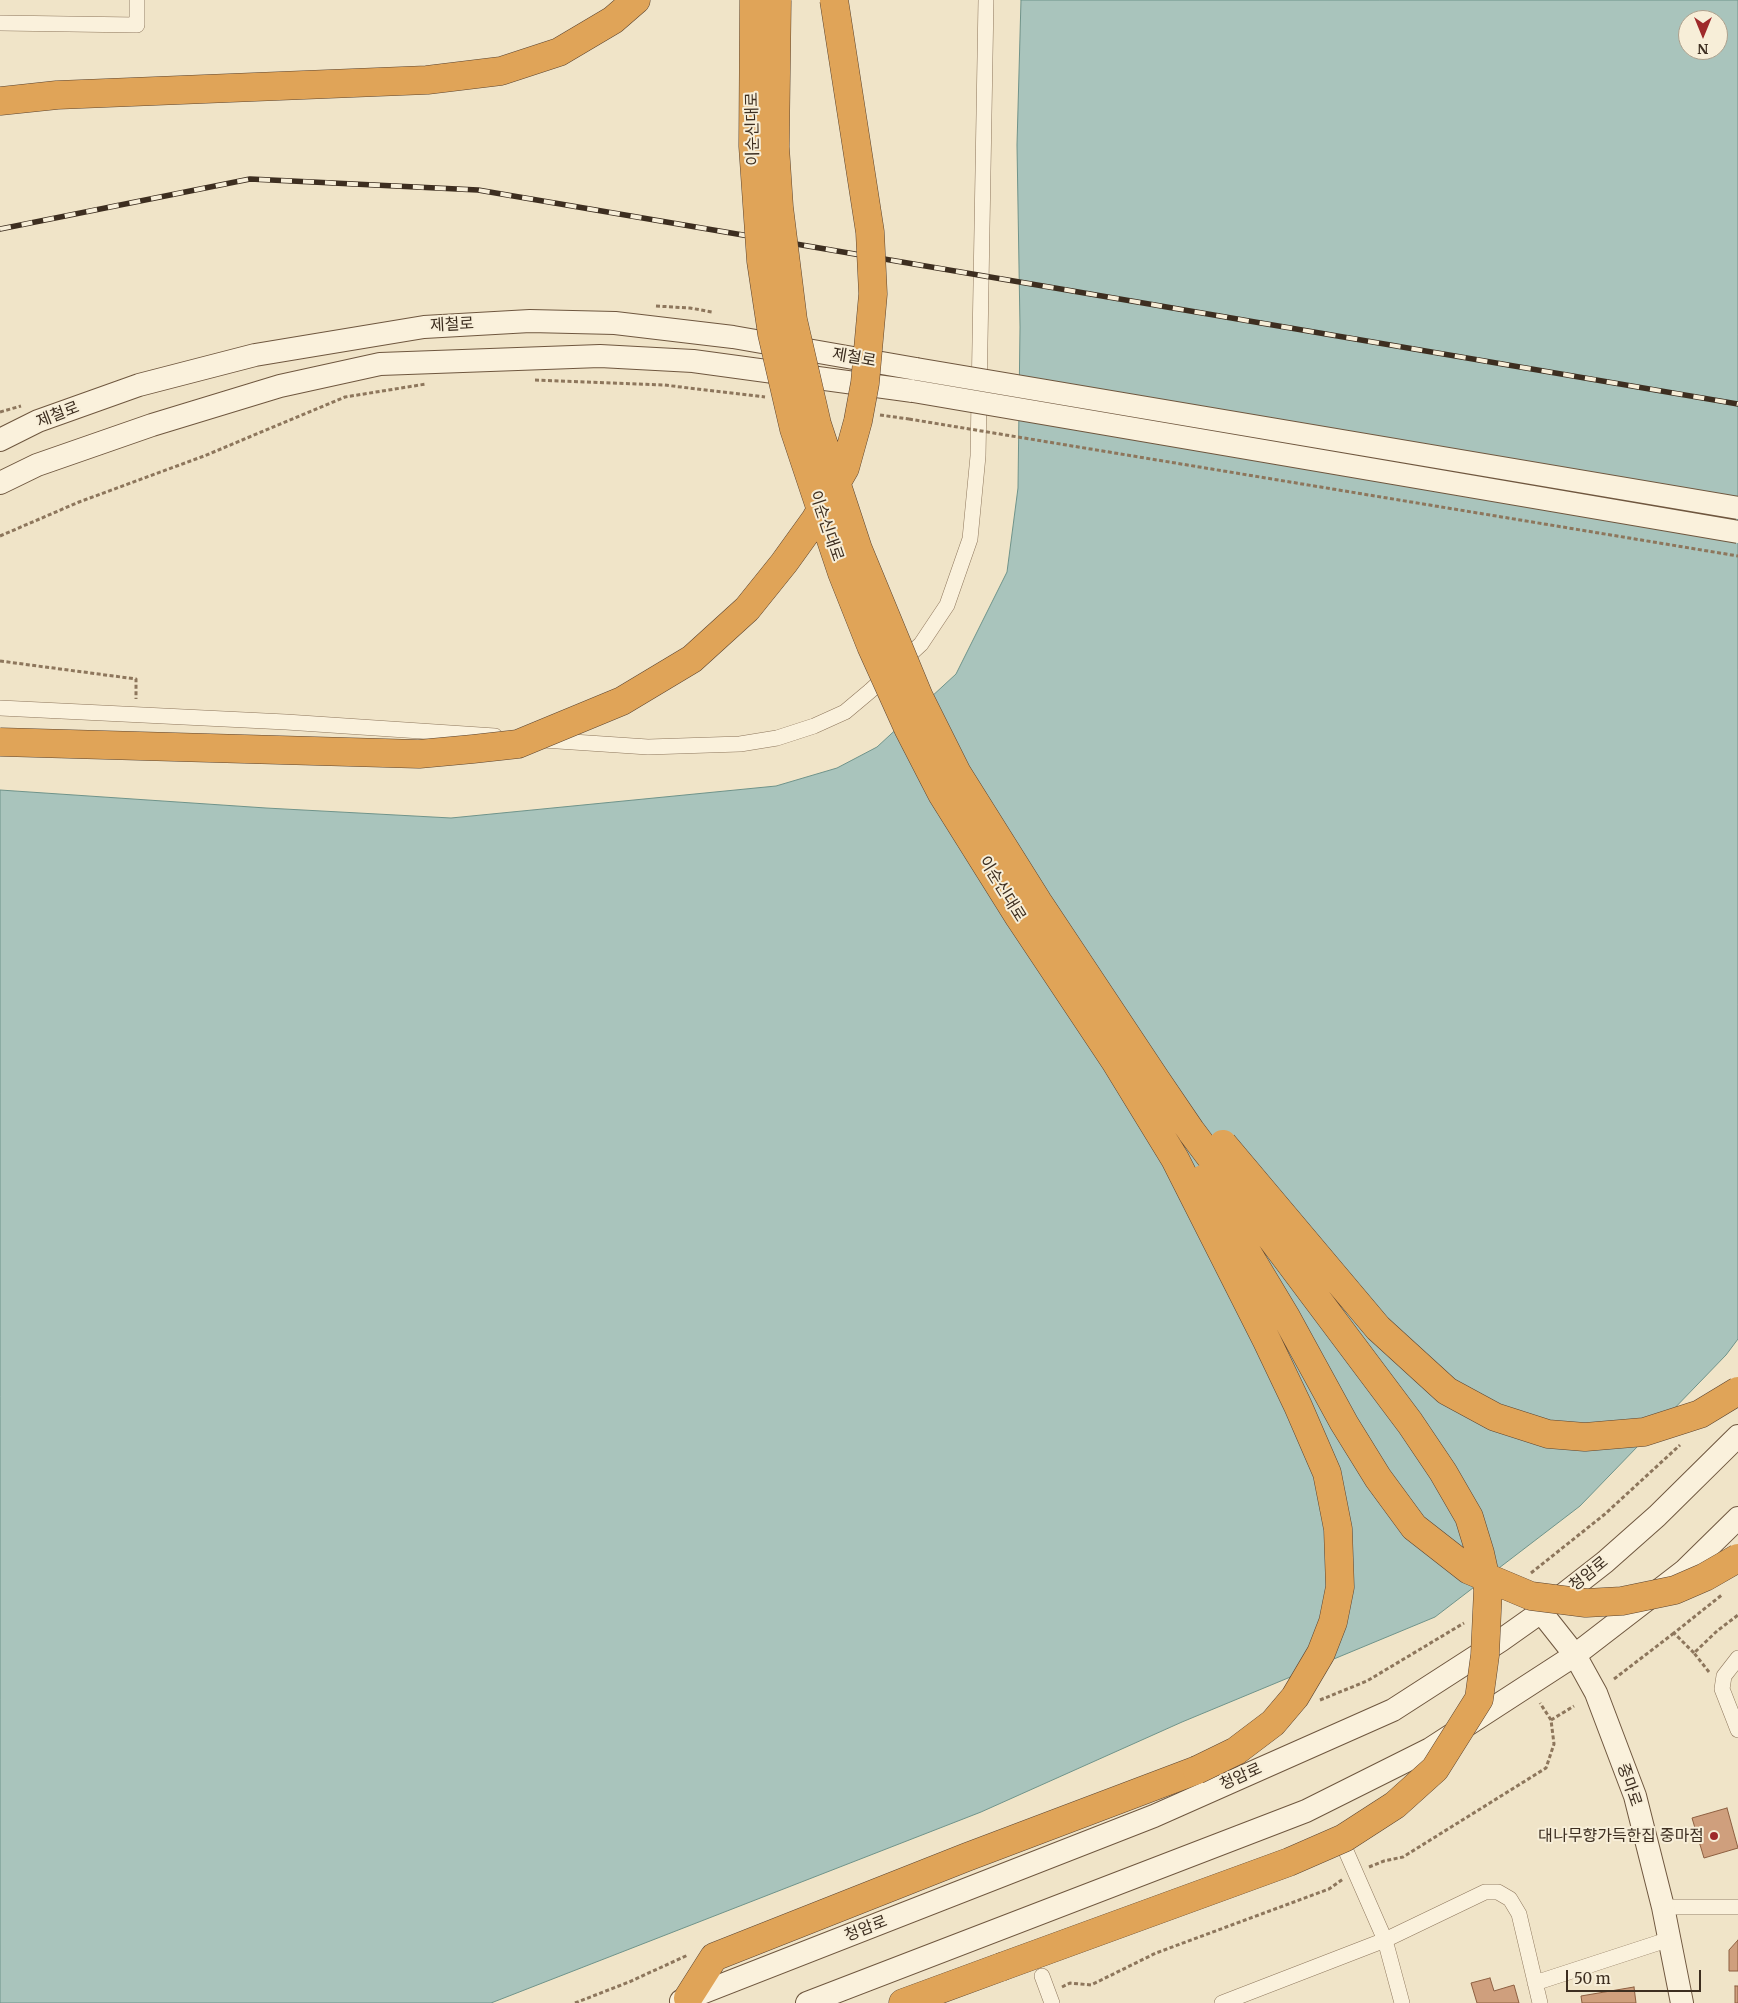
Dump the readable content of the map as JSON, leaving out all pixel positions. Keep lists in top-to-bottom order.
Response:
{
  "streets": {
    "highway": ["이순신대로"],
    "main road": ["제철로", "청암로", "중마로"]
  },
  "crossings": [
    ["청암로", "중마로"]
  ],
  "places": ["대나무향가득한집 중마점"],
  "scale_bar": "50 m",
  "north": "bottom"
}
